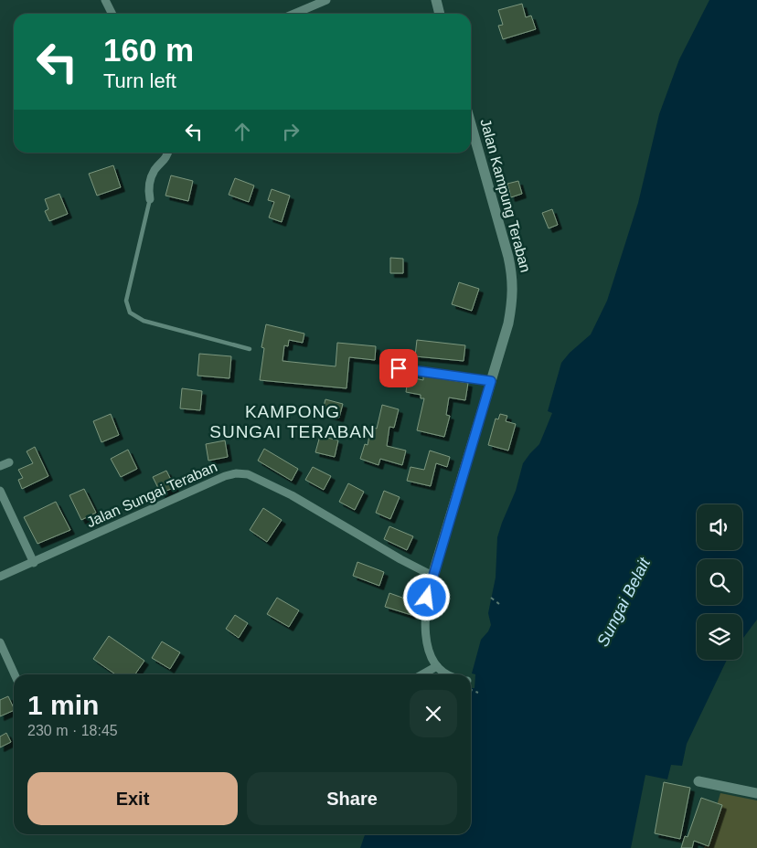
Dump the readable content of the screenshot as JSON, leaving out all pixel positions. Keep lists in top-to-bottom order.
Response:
{
  "streets": {
    "street": ["Jalan Kampung Teraban", "Jalan Sungai Teraban"]
  },
  "crossings": [
    ["Jalan Kampung Teraban", "Jalan Sungai Teraban"]
  ],
  "districts": ["KAMPONG SUNGAI TERABAN"],
  "water": ["Sungai Belait"],
  "page": {
    "turn": ["160 m", "Turn left"],
    "heading": ["1 min", "230 m · 18:45"],
    "buttons": ["Exit", "Share"]
  }
}
